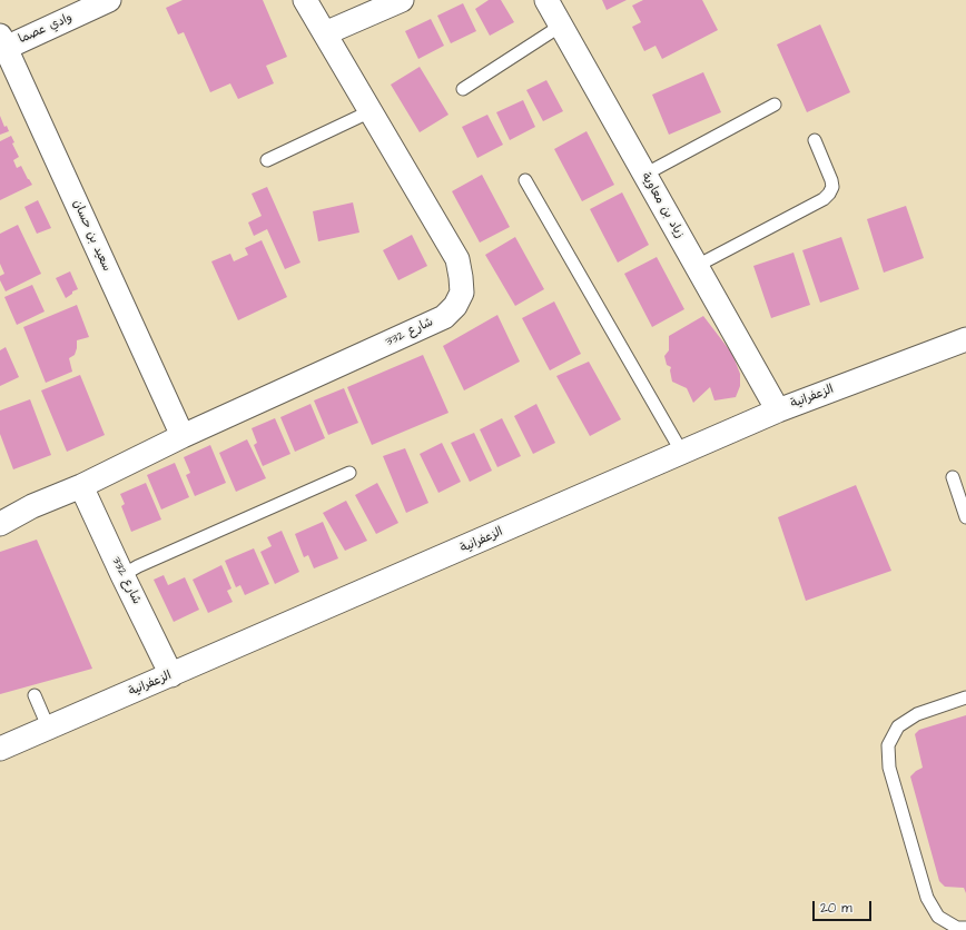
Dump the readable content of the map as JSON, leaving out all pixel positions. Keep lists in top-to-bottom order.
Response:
{
  "streets": {
    "street": [
      "وادي عصما",
      "زياد بن معاوية",
      "سعيد بن حسان",
      "شارع 332",
      "الزعفرانية"
    ]
  },
  "crossings": [
    ["وادي عصما", "سعيد بن حسان"],
    ["زياد بن معاوية", "الزعفرانية"],
    ["سعيد بن حسان", "شارع 332"],
    ["شارع 332", "الزعفرانية"]
  ],
  "scale_bar": "20 m"
}
